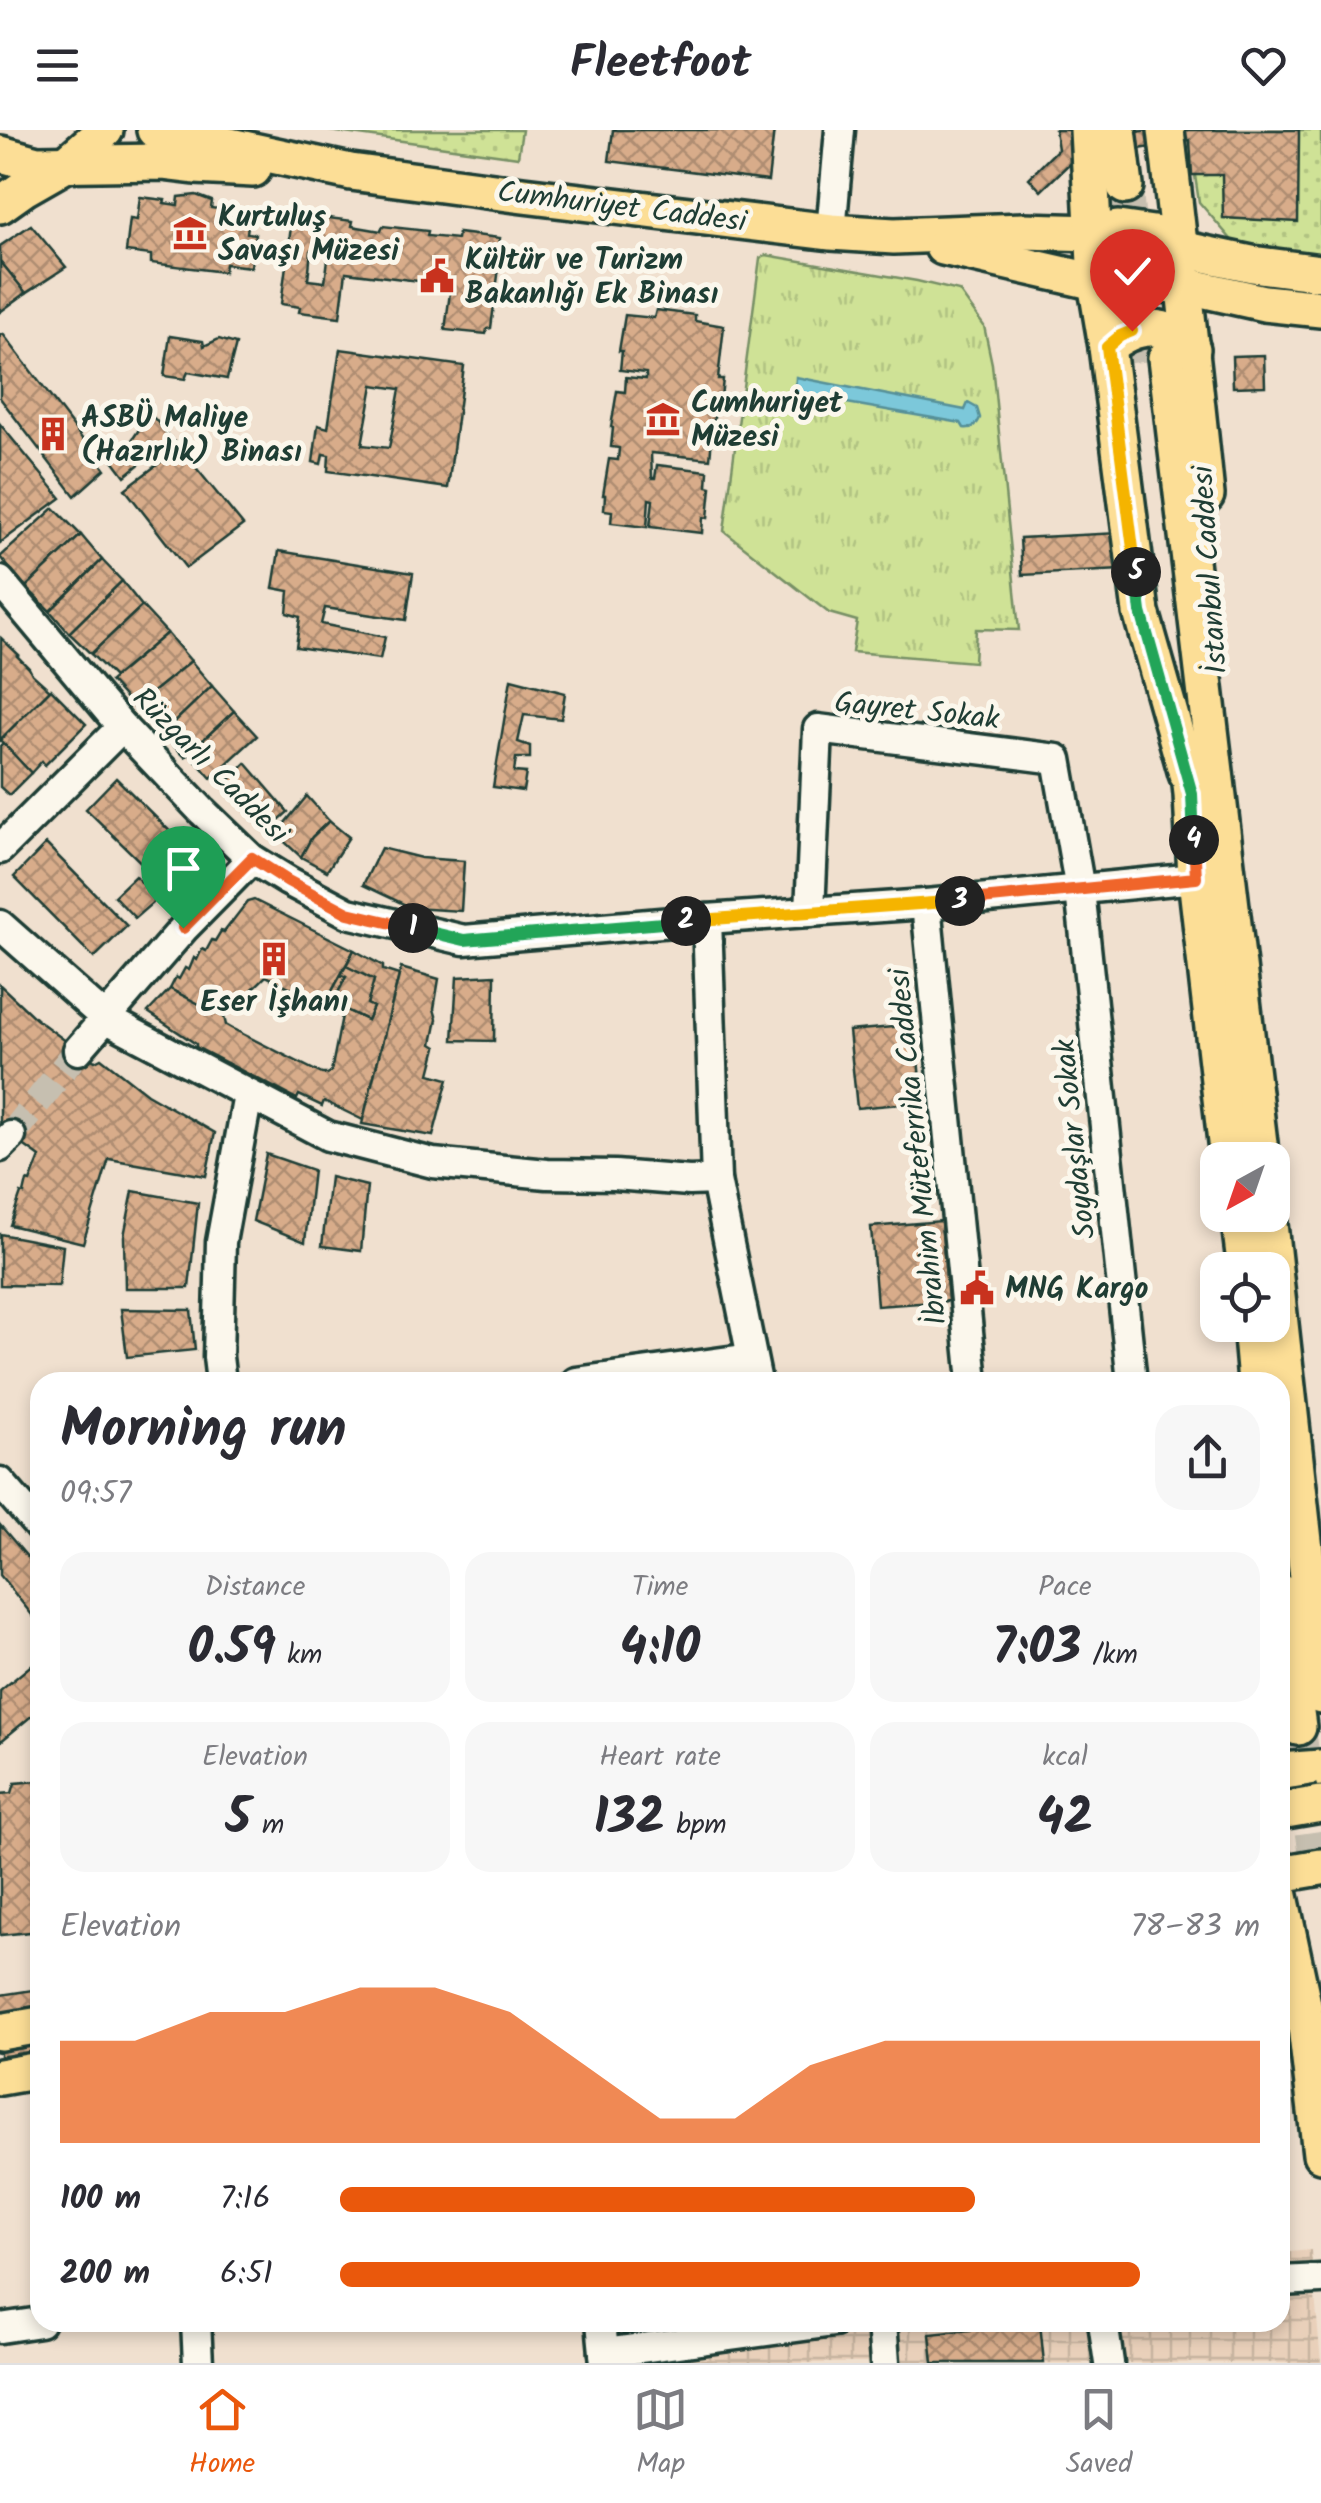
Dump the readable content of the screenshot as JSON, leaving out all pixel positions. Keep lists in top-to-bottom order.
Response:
{
  "streets": {
    "main road": ["Cumhuriyet Caddesi", "İstanbul Caddesi"],
    "street": [
      "Gayret Sokak",
      "Rüzgarlı Caddesi",
      "Soydaşlar Sokak",
      "İbrahim Müteferrika Caddesi"
    ]
  },
  "crossings": [
    ["Cumhuriyet Caddesi", "İstanbul Caddesi"],
    ["İstanbul Caddesi", "Rüzgarlı Caddesi"],
    ["Gayret Sokak", "Rüzgarlı Caddesi"],
    ["Gayret Sokak", "Soydaşlar Sokak"],
    ["Rüzgarlı Caddesi", "Soydaşlar Sokak"],
    ["Rüzgarlı Caddesi", "İbrahim Müteferrika Caddesi"]
  ],
  "places": {
    "museum": ["Kurtuluş Savaşı Müzesi", "Cumhuriyet Müzesi"],
    "public building": ["Kültür ve Turizm Bakanlığı Ek Binası", "MNG Kargo"],
    "building": ["ASBÜ Maliye (Hazırlık) Binası", "Eser İşhanı"]
  },
  "north": "bottom left",
  "page": {
    "header": "Fleetfoot",
    "pins": [
      "5",
      "4",
      "3",
      "2",
      "1"
    ],
    "heading": ["Morning run", "09:57"],
    "stats": [
      ["Distance", "0.59 km"],
      ["Time", "4:10"],
      ["Pace", "7:03 /km"],
      ["Elevation", "5 m"],
      ["Heart rate", "132 bpm"],
      ["kcal", "42"]
    ],
    "chart": ["Elevation", "78–83 m"],
    "list": [
      {
        "name": "100 m",
        "note": "7:16"
      },
      {
        "name": "200 m",
        "note": "6:51"
      }
    ],
    "tabs": ["Home", "Map", "Saved"]
  }
}
